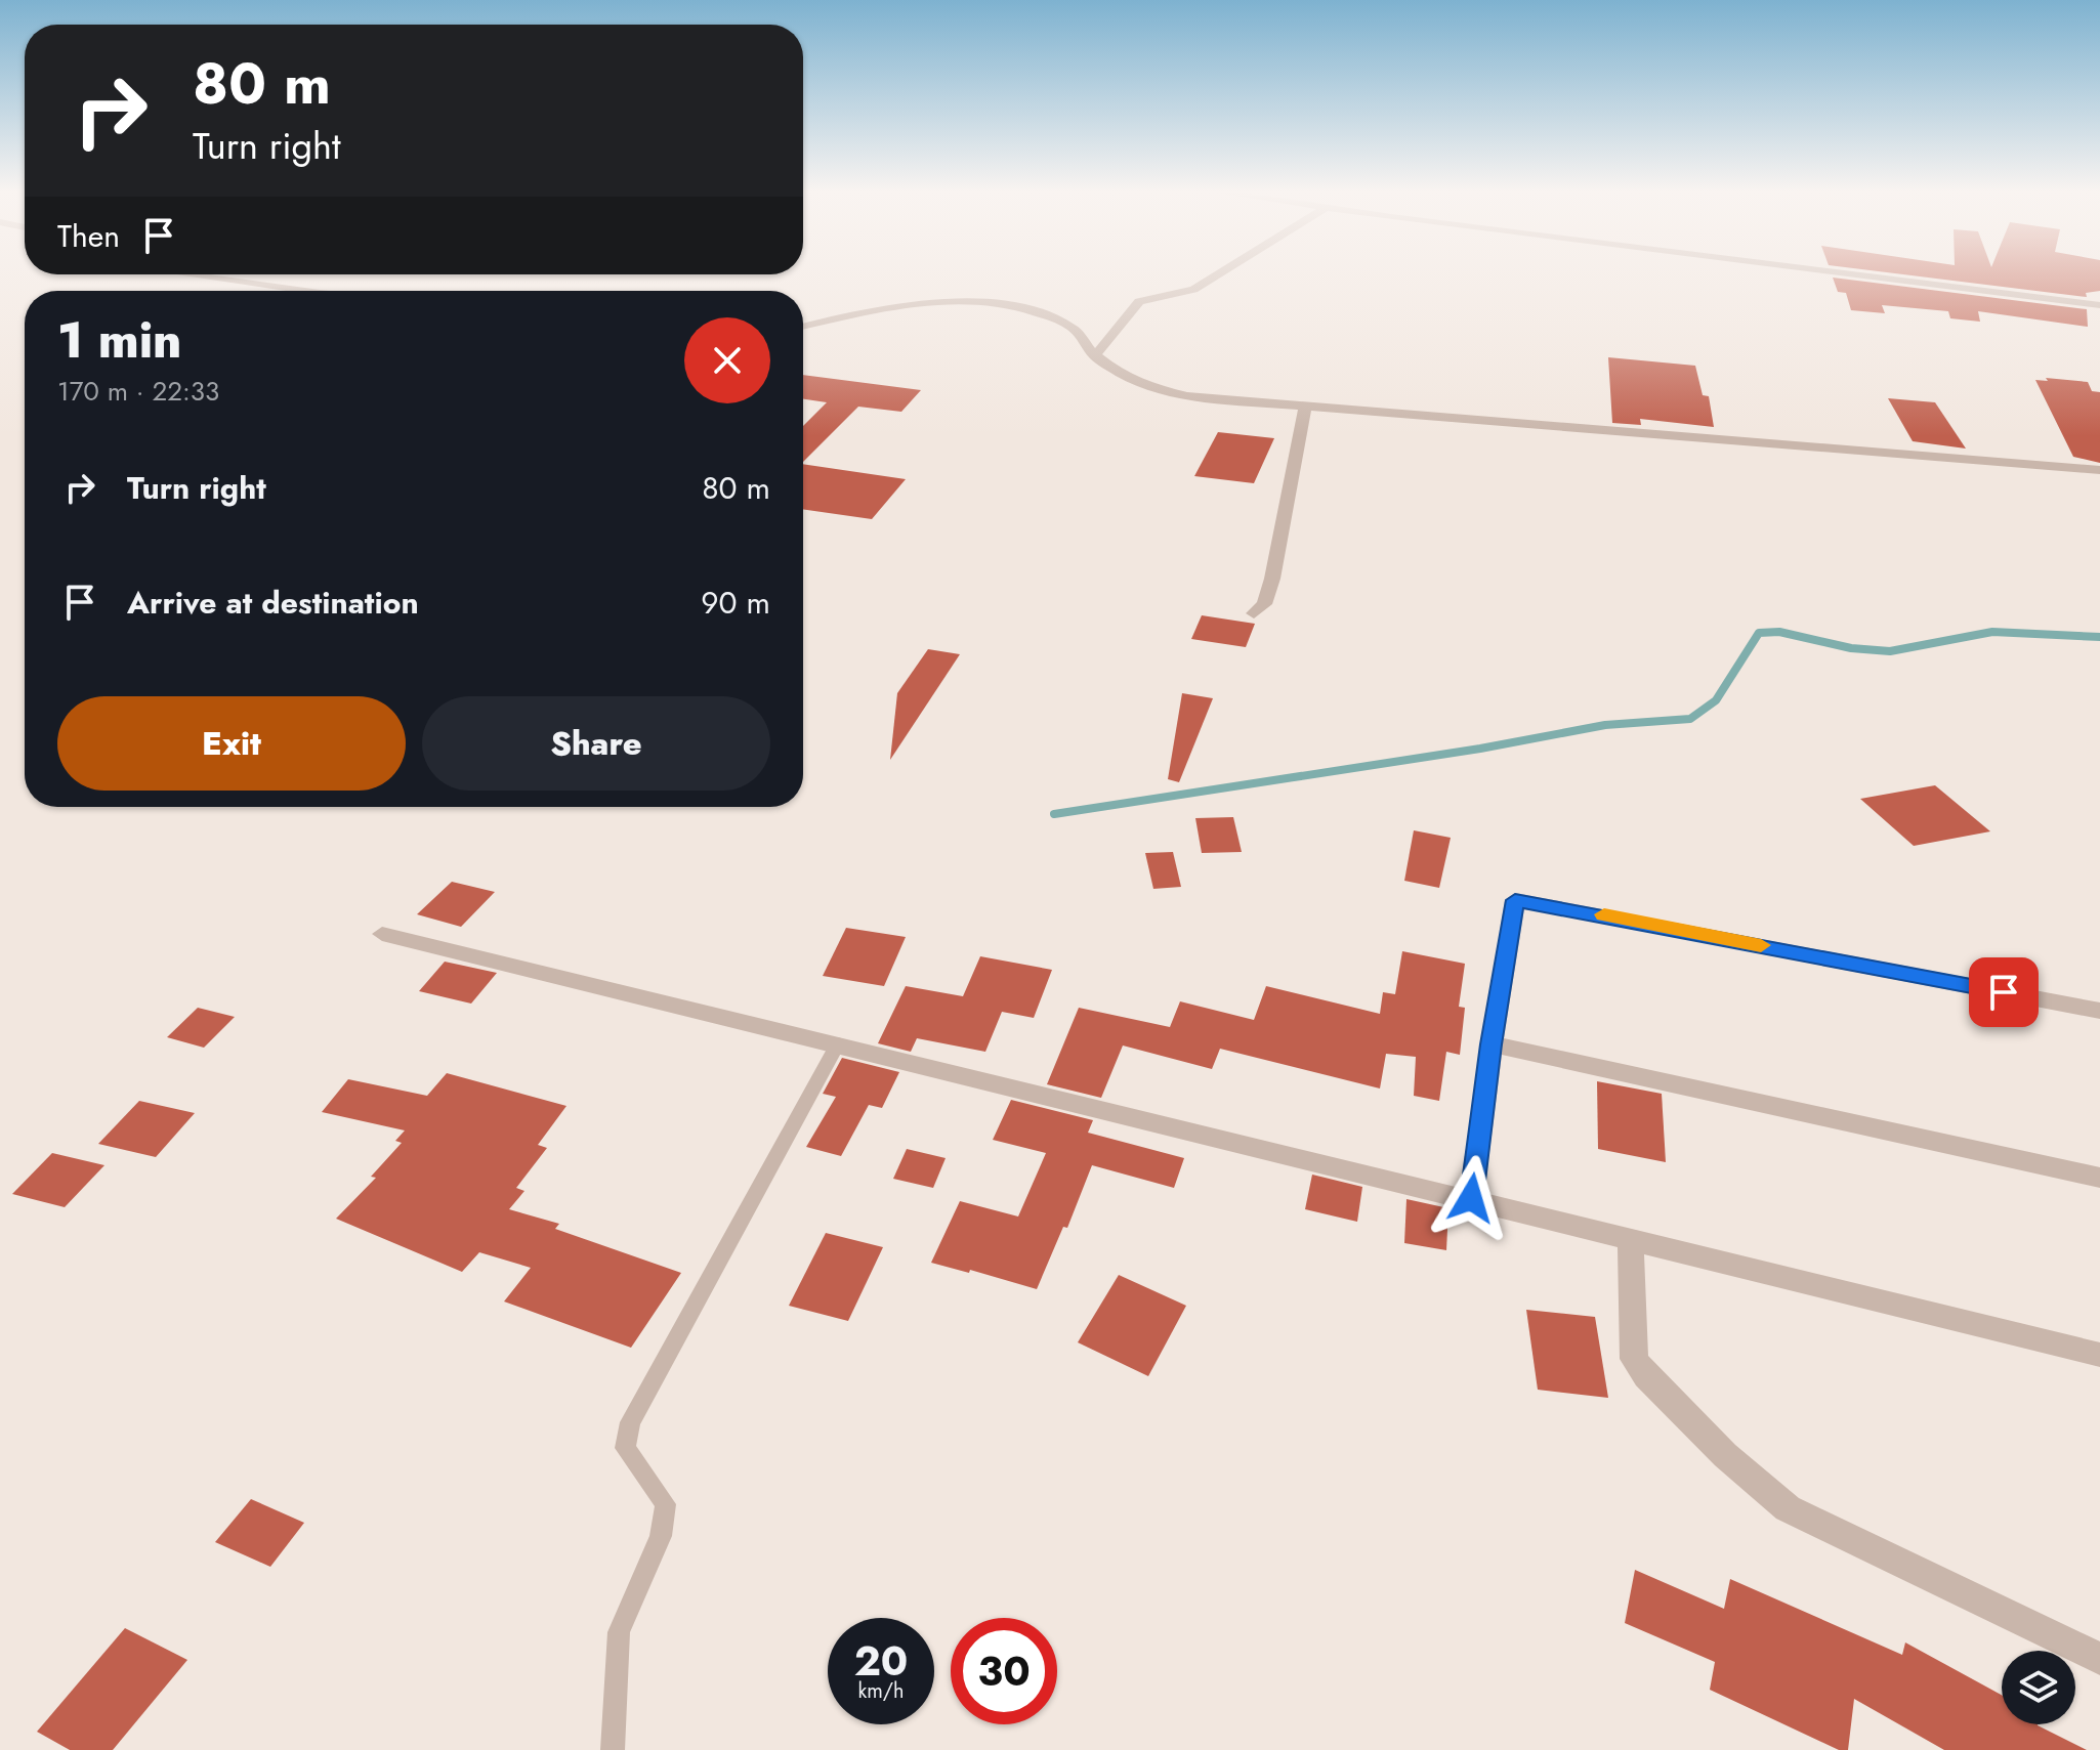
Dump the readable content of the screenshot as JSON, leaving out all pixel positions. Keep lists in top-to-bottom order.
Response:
{
  "page": {
    "turn": ["80 m", "Turn right"],
    "then": "Then",
    "heading": ["1 min", "170 m · 22:33"],
    "list": [
      {
        "name": "Turn right",
        "value": "80 m"
      },
      {
        "name": "Arrive at destination",
        "value": "90 m"
      }
    ],
    "buttons": ["Exit", "Share"],
    "speed": "20 km/h",
    "limit": "30"
  }
}
